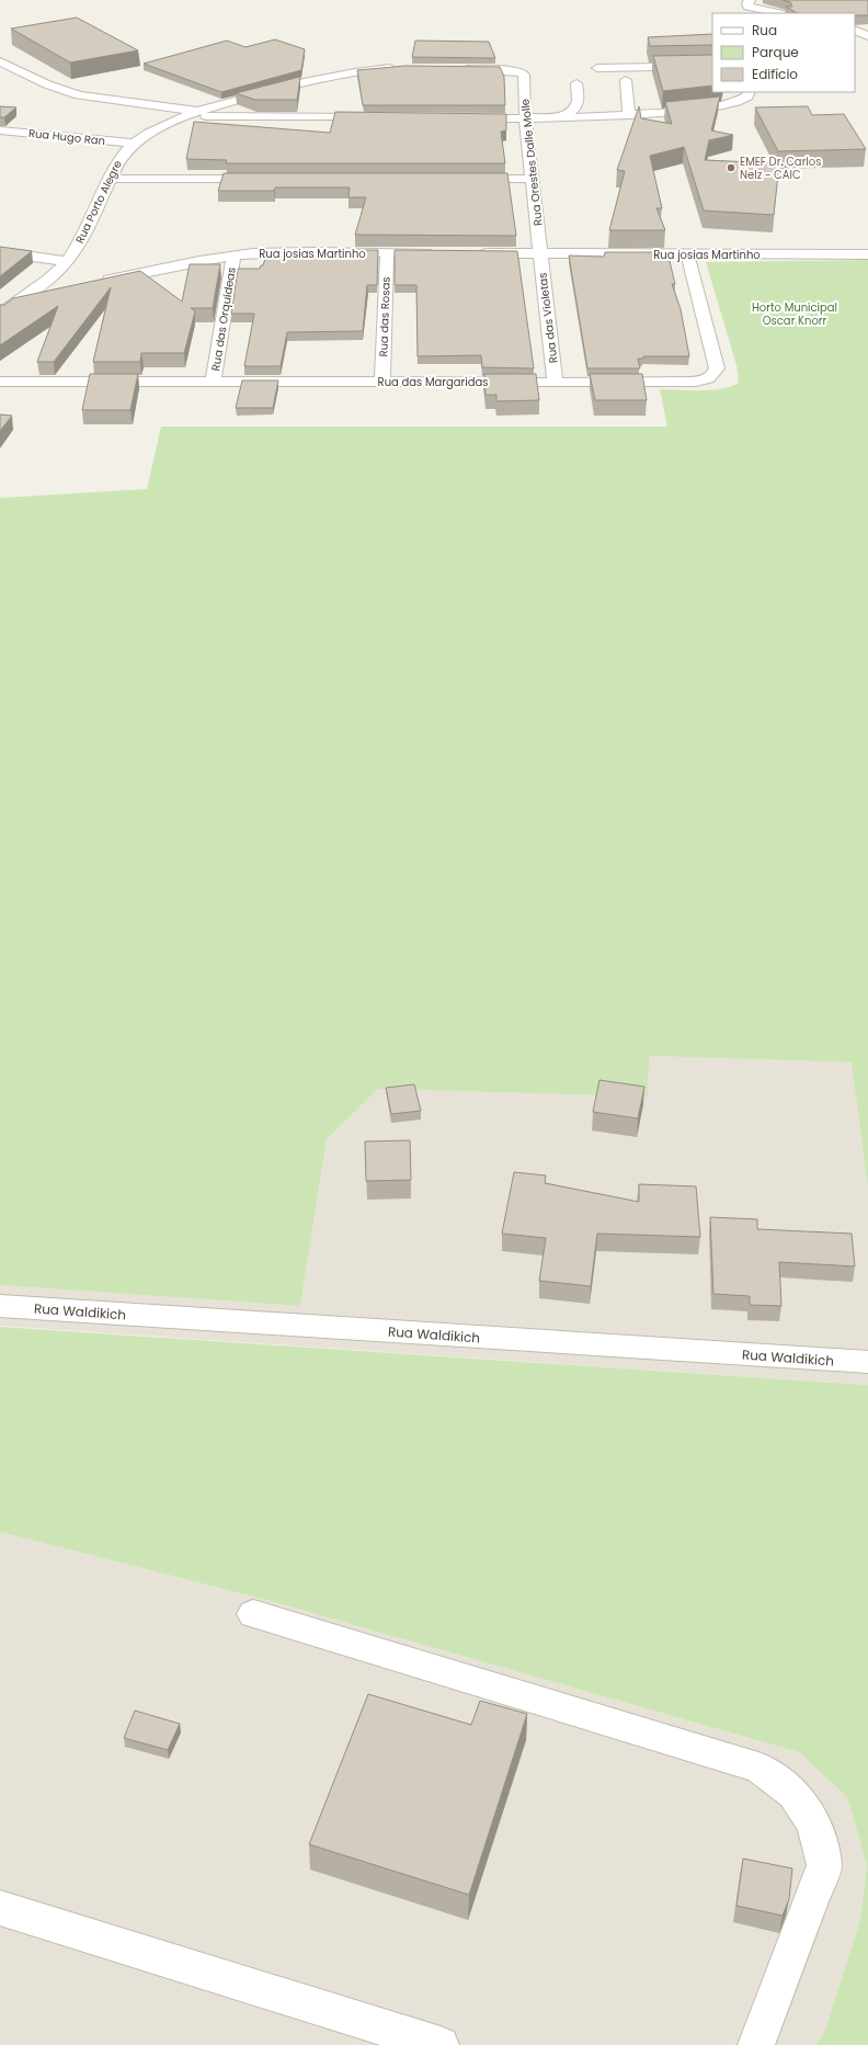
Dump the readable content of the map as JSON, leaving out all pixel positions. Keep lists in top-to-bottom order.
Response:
{
  "streets": {
    "street": [
      "Rua Hugo Ran",
      "Rua Orestes Dalle Molle",
      "Rua Porto Alegre",
      "Rua josias Martinho",
      "Rua das Rosas",
      "Rua das Violetas",
      "Rua das Orquídeas",
      "Rua das Margaridas",
      "Rua Waldikich"
    ]
  },
  "crossings": [
    ["Rua Hugo Ran", "Rua Porto Alegre"],
    ["Rua Orestes Dalle Molle", "Rua josias Martinho"],
    ["Rua Orestes Dalle Molle", "Rua das Violetas"],
    ["Rua josias Martinho", "Rua das Rosas"],
    ["Rua josias Martinho", "Rua das Violetas"],
    ["Rua josias Martinho", "Rua das Orquídeas"],
    ["Rua josias Martinho", "Rua das Margaridas"],
    ["Rua das Rosas", "Rua das Margaridas"],
    ["Rua das Violetas", "Rua das Margaridas"],
    ["Rua das Orquídeas", "Rua das Margaridas"]
  ],
  "parks": ["Horto Municipal Oscar Knorr"],
  "places": ["EMEF Dr. Carlos Nelz - CAIC"],
  "legend": ["Rua", "Parque", "Edifício"]
}
